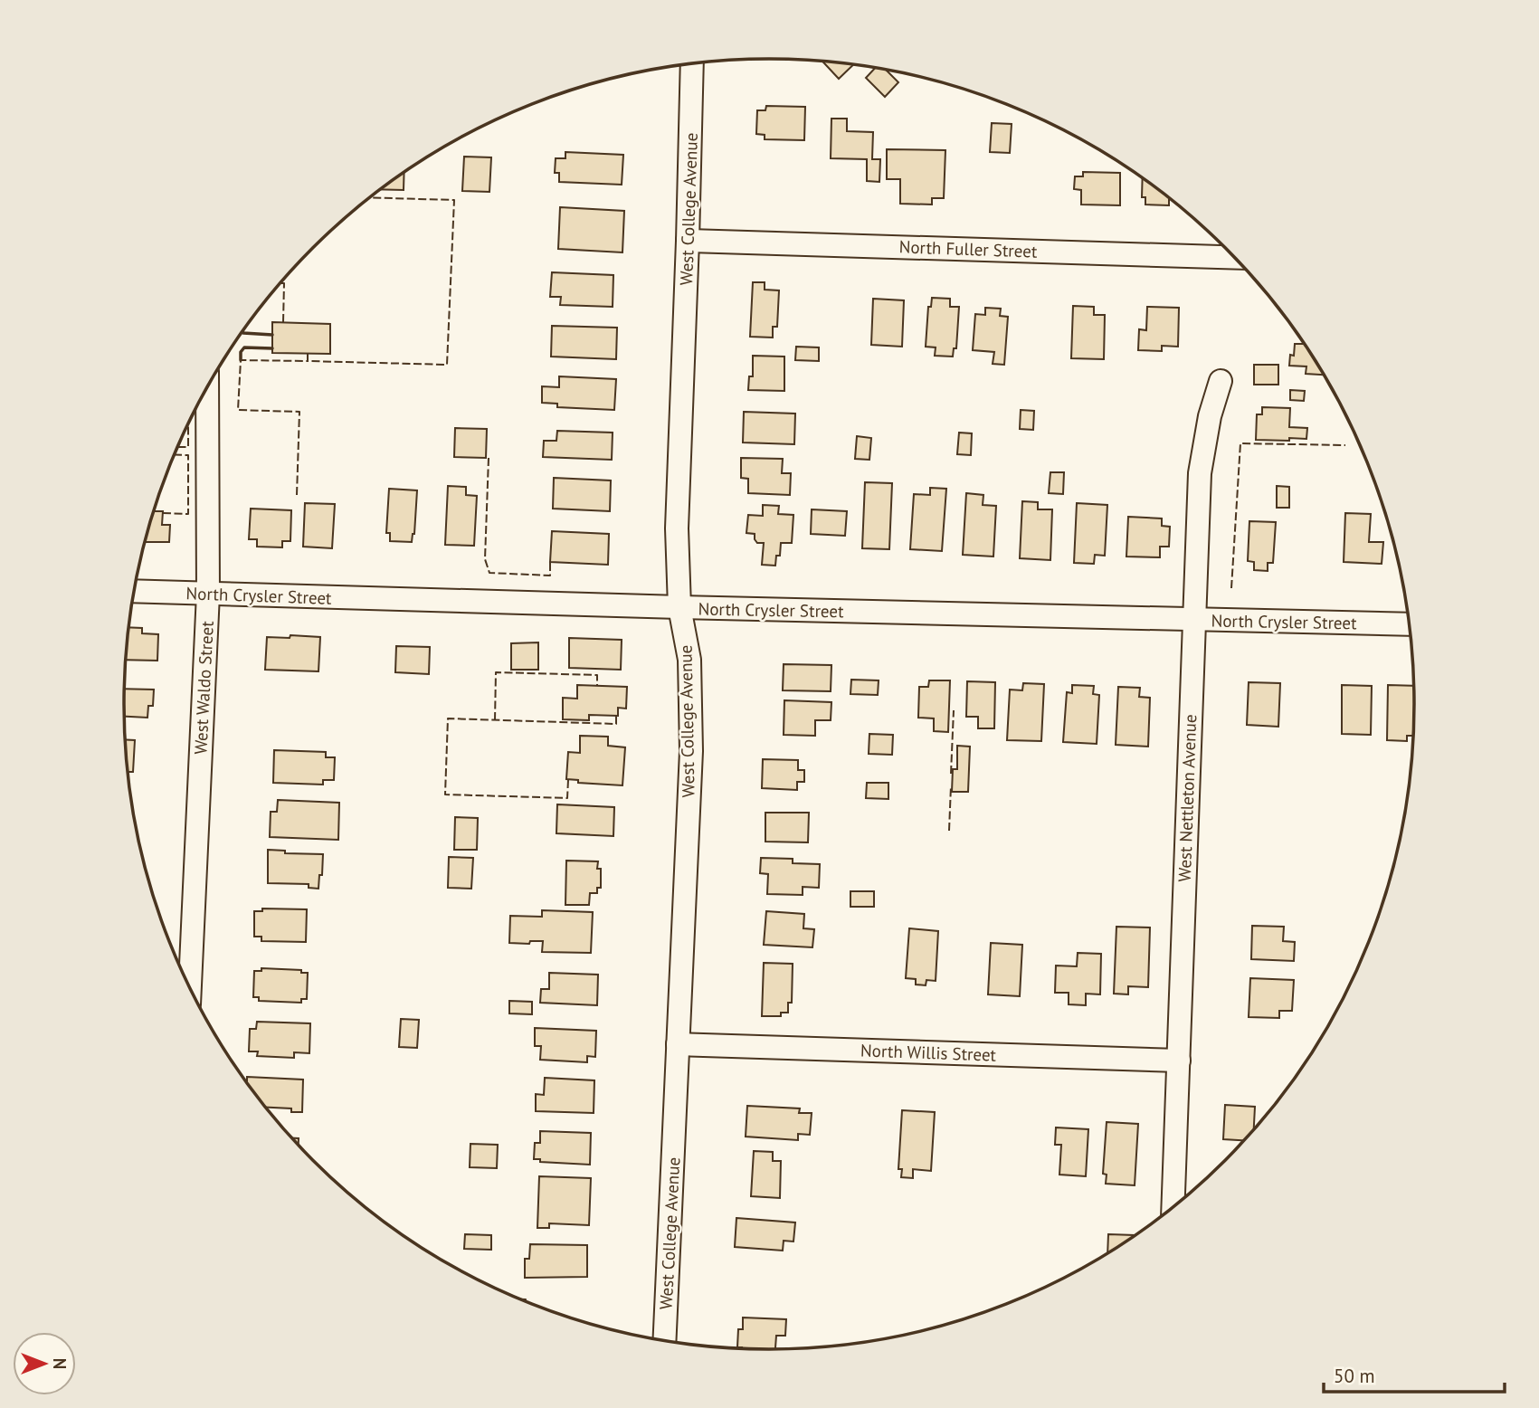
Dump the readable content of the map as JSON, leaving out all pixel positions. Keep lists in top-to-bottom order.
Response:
{
  "streets": {
    "street": [
      "West College Avenue",
      "North Fuller Street",
      "North Crysler Street",
      "West Waldo Street",
      "West Nettleton Avenue",
      "North Willis Street"
    ]
  },
  "crossings": [
    ["West College Avenue", "North Fuller Street"],
    ["West College Avenue", "North Crysler Street"],
    ["West College Avenue", "North Willis Street"],
    ["North Crysler Street", "West Waldo Street"],
    ["North Crysler Street", "West Nettleton Avenue"],
    ["West Nettleton Avenue", "North Willis Street"]
  ],
  "scale_bar": "50 m",
  "north": "right"
}
